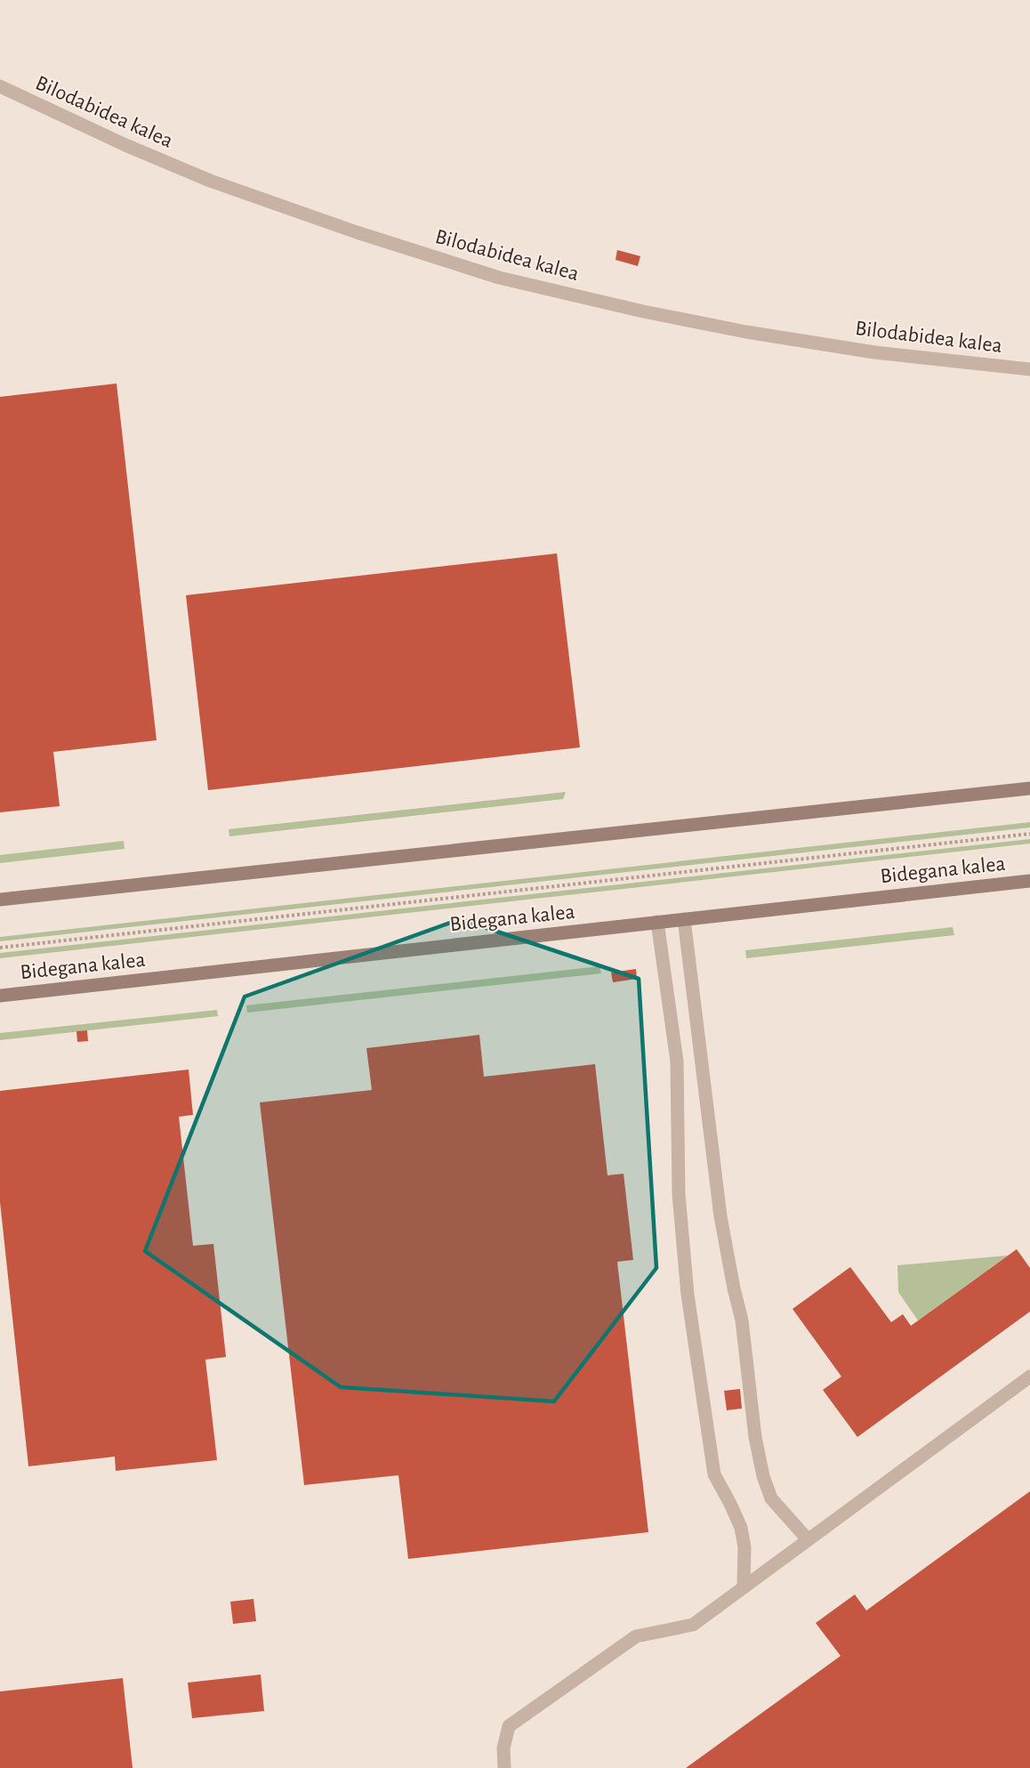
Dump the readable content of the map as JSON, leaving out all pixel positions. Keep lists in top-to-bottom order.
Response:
{
  "streets": {
    "street": ["Bilodabidea kalea", "Bidegana kalea"]
  }
}
